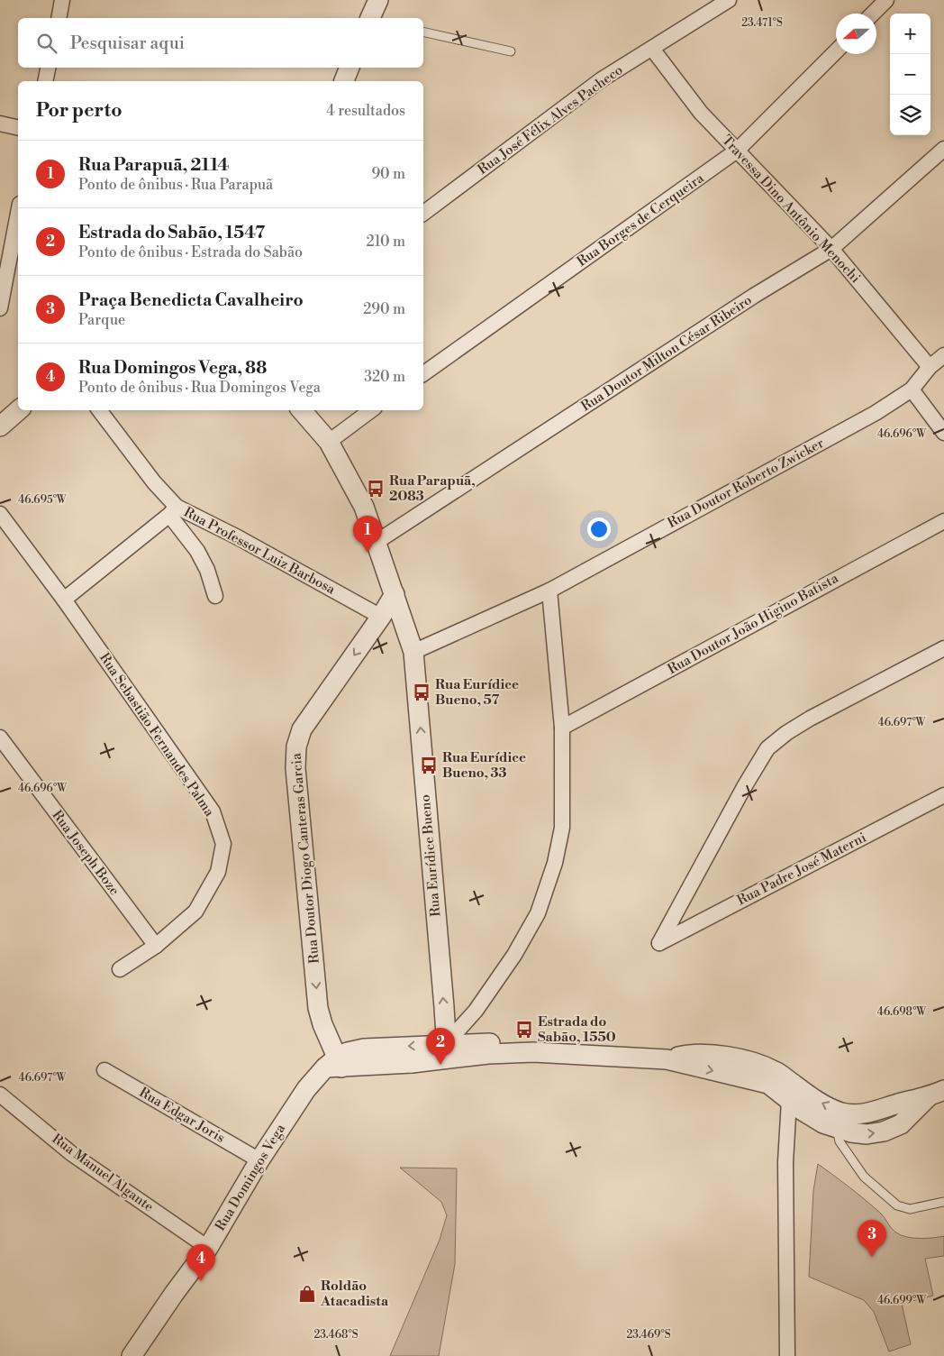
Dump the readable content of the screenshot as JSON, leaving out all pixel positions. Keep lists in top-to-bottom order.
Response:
{
  "streets": {
    "street": [
      "Rua José Félix Alves Pacheco",
      "Travessa Dino Antônio Menochi",
      "Rua Borges de Cerqueira",
      "Rua Doutor Milton César Ribeiro",
      "Rua Doutor Roberto Zwicker",
      "Rua Professor Luiz Barbosa",
      "Rua Doutor João Higino Batista",
      "Rua Sebastião Fernandes Palma",
      "Rua Joseph Boze",
      "Rua Eurídice Bueno",
      "Rua Doutor Diogo Canteras Garcia",
      "Rua Padre José Materni",
      "Rua Edgar Joris",
      "Rua Manuel Algante",
      "Rua Domingos Vega"
    ]
  },
  "crossings": [
    ["Rua José Félix Alves Pacheco", "Travessa Dino Antônio Menochi"],
    ["Travessa Dino Antônio Menochi", "Rua Borges de Cerqueira"],
    ["Travessa Dino Antônio Menochi", "Rua Doutor Milton César Ribeiro"],
    ["Travessa Dino Antônio Menochi", "Rua Doutor Roberto Zwicker"],
    ["Rua Doutor Milton César Ribeiro", "Rua Eurídice Bueno"],
    ["Rua Doutor Roberto Zwicker", "Rua Eurídice Bueno"],
    ["Rua Professor Luiz Barbosa", "Rua Eurídice Bueno"],
    ["Rua Professor Luiz Barbosa", "Rua Doutor Diogo Canteras Garcia"],
    ["Rua Sebastião Fernandes Palma", "Rua Joseph Boze"],
    ["Rua Eurídice Bueno", "Rua Doutor Diogo Canteras Garcia"],
    ["Rua Doutor Diogo Canteras Garcia", "Rua Domingos Vega"],
    ["Rua Edgar Joris", "Rua Domingos Vega"],
    ["Rua Manuel Algante", "Rua Domingos Vega"]
  ],
  "one_way": ["Rua Eurídice Bueno", "Rua Doutor Diogo Canteras Garcia"],
  "places": {
    "bus stop": [
      "Rua Parapuã, 2083",
      "Rua Eurídice Bueno, 57",
      "Rua Eurídice Bueno, 33",
      "Estrada do Sabão, 1550"
    ],
    "shop": ["Roldão Atacadista"]
  },
  "north": "left",
  "page": {
    "map_buttons": ["+", "−"],
    "search": "Pesquisar aqui",
    "heading": ["Por perto", "4 resultados"],
    "list": [
      {
        "mark": "1",
        "name": "Rua Parapuã, 2114",
        "note": "Ponto de ônibus · Rua Parapuã",
        "value": "90 m"
      },
      {
        "mark": "2",
        "name": "Estrada do Sabão, 1547",
        "note": "Ponto de ônibus · Estrada do Sabão",
        "value": "210 m"
      },
      {
        "mark": "3",
        "name": "Praça Benedicta Cavalheiro",
        "note": "Parque",
        "value": "290 m"
      },
      {
        "mark": "4",
        "name": "Rua Domingos Vega, 88",
        "note": "Ponto de ônibus · Rua Domingos Vega",
        "value": "320 m"
      }
    ],
    "pins": [
      "1",
      "2",
      "3",
      "4"
    ]
  },
  "coordinates": [
    "23.471°S",
    "46.696°W",
    "46.695°W",
    "46.697°W",
    "46.698°W",
    "46.699°W",
    "23.468°S",
    "23.469°S"
  ]
}
